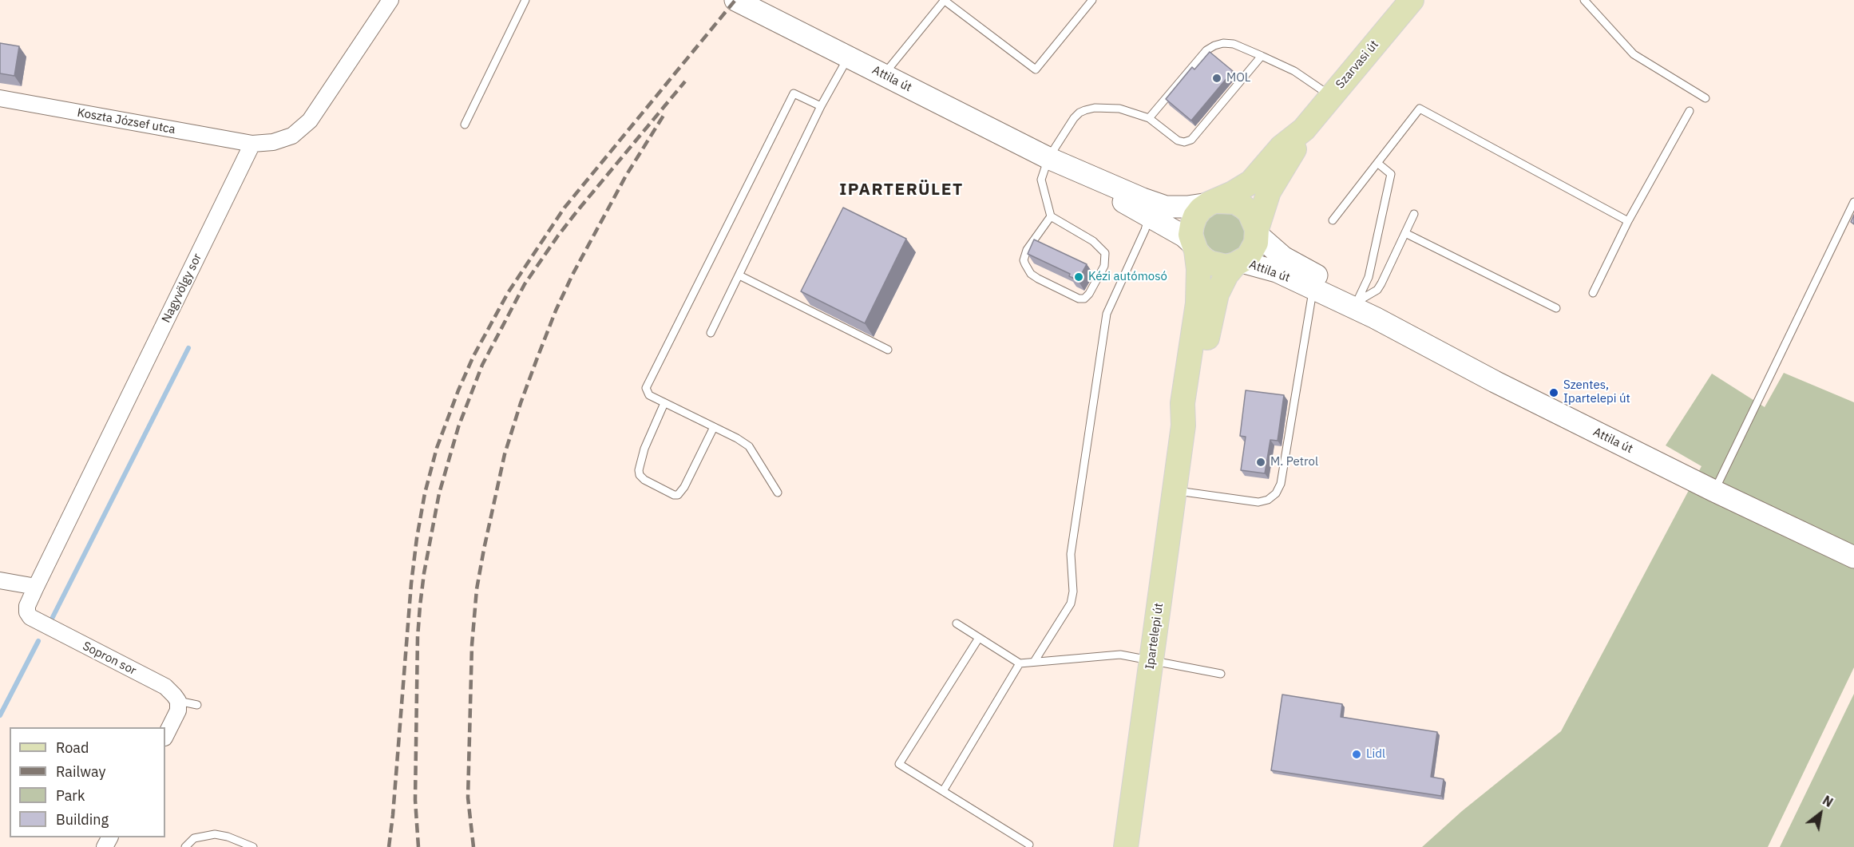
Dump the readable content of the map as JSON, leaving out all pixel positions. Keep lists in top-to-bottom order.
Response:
{
  "streets": {
    "main road": ["Szarvasi út", "Attila út", "Ipartelepi út"],
    "street": ["Koszta József utca", "Nagyvölgy sor", "Sopron sor"]
  },
  "crossings": [
    ["Koszta József utca", "Nagyvölgy sor"],
    ["Nagyvölgy sor", "Sopron sor"]
  ],
  "districts": ["IPARTERÜLET"],
  "places": [
    "MOL",
    "Kézi autómosó",
    "Szentes, Ipartelepi út",
    "M. Petrol",
    "Lidl"
  ],
  "legend": [
    "Road",
    "Railway",
    "Park",
    "Building"
  ],
  "north": "top right"
}
